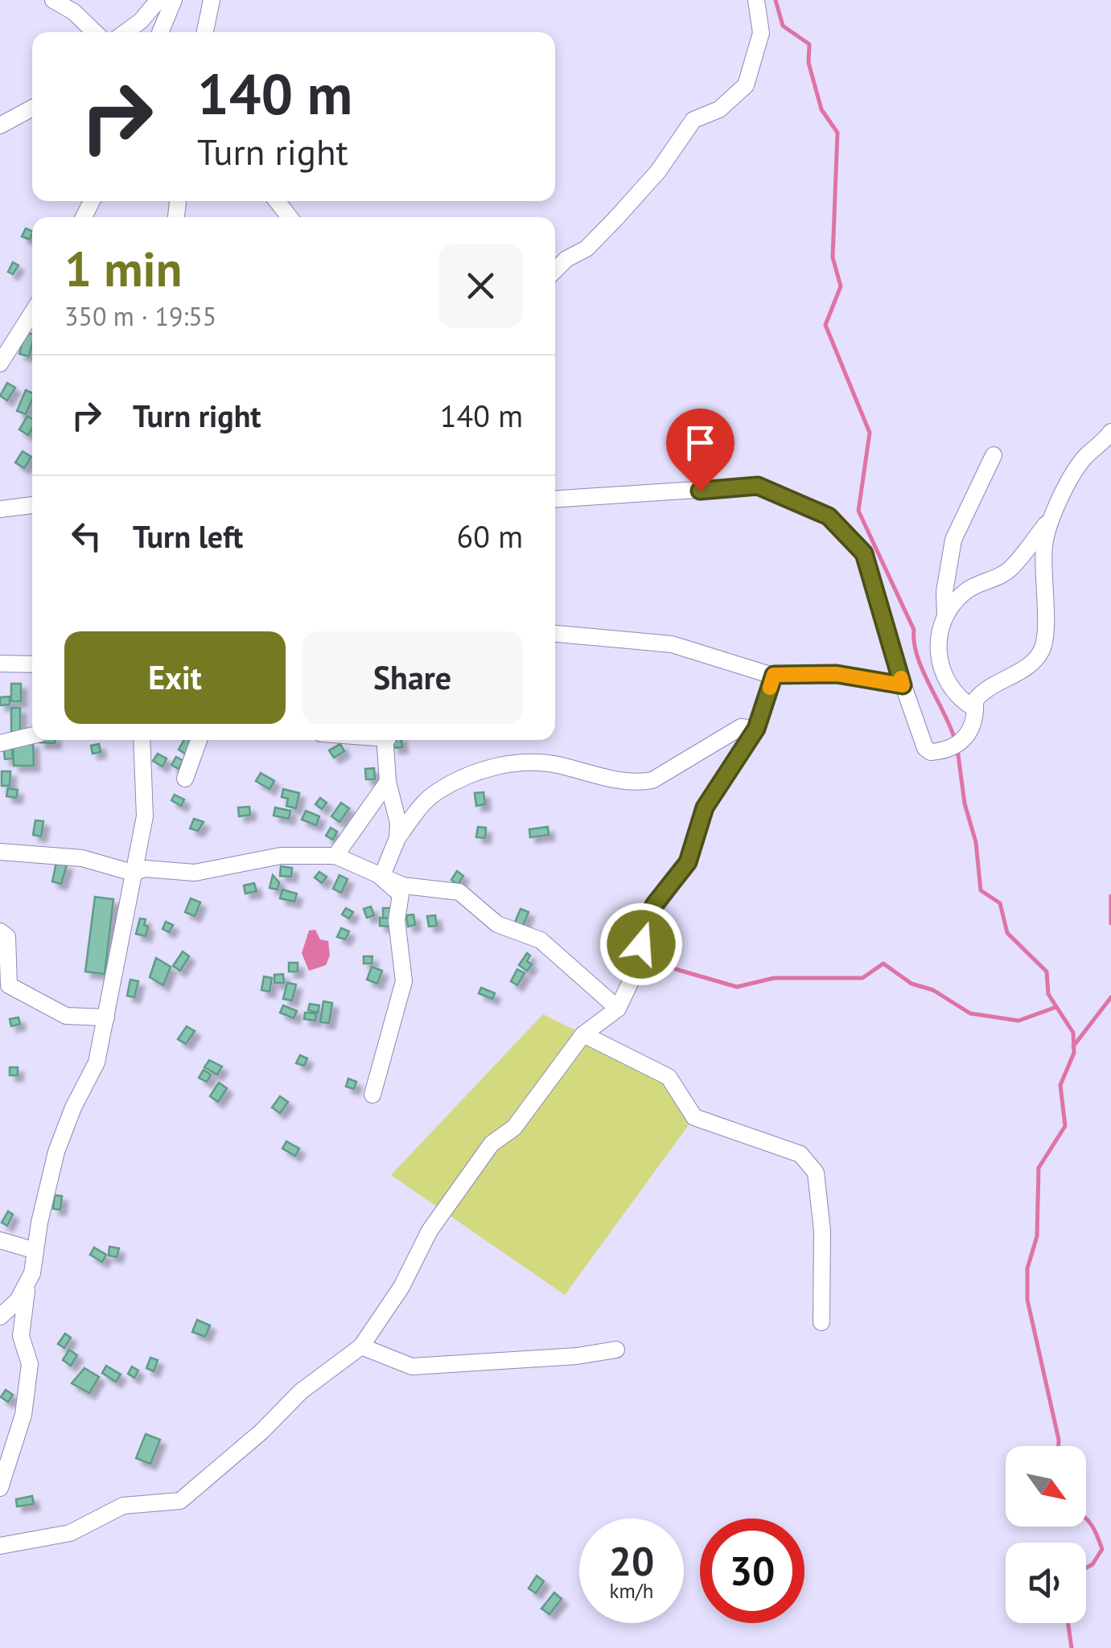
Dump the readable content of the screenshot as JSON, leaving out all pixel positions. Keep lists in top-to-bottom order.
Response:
{
  "north": "bottom right",
  "page": {
    "turn": ["140 m", "Turn right"],
    "heading": ["1 min", "350 m · 19:55"],
    "list": [
      {
        "name": "Turn right",
        "value": "140 m"
      },
      {
        "name": "Turn left",
        "value": "60 m"
      }
    ],
    "buttons": ["Exit", "Share"],
    "speed": "20 km/h",
    "limit": "30"
  }
}
